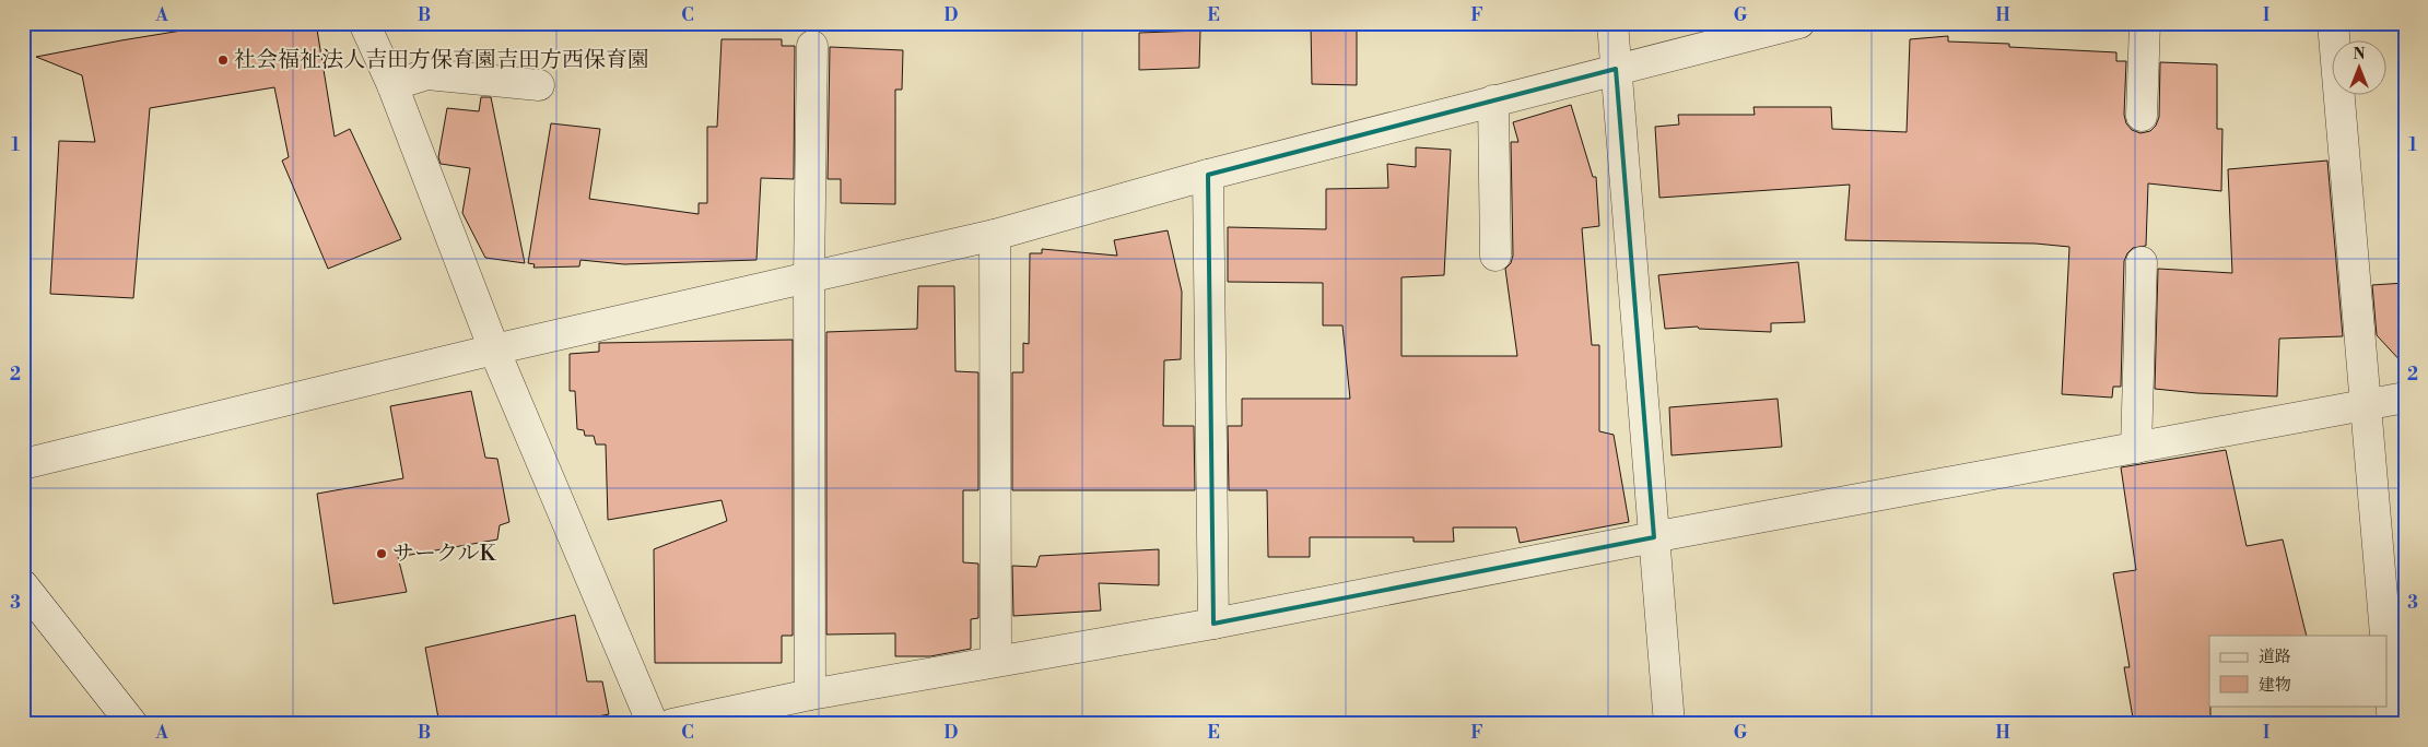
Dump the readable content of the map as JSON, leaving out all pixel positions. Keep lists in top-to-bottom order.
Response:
{
  "places": ["社会福祉法人吉田方保育園吉田方西保育園", "サークルK"],
  "legend": ["道路", "建物"],
  "north": "top",
  "grid": {
    "columns": [
      "A",
      "B",
      "C",
      "D",
      "E",
      "F",
      "G",
      "H",
      "I"
    ],
    "rows": ["1", "2", "3"]
  }
}
